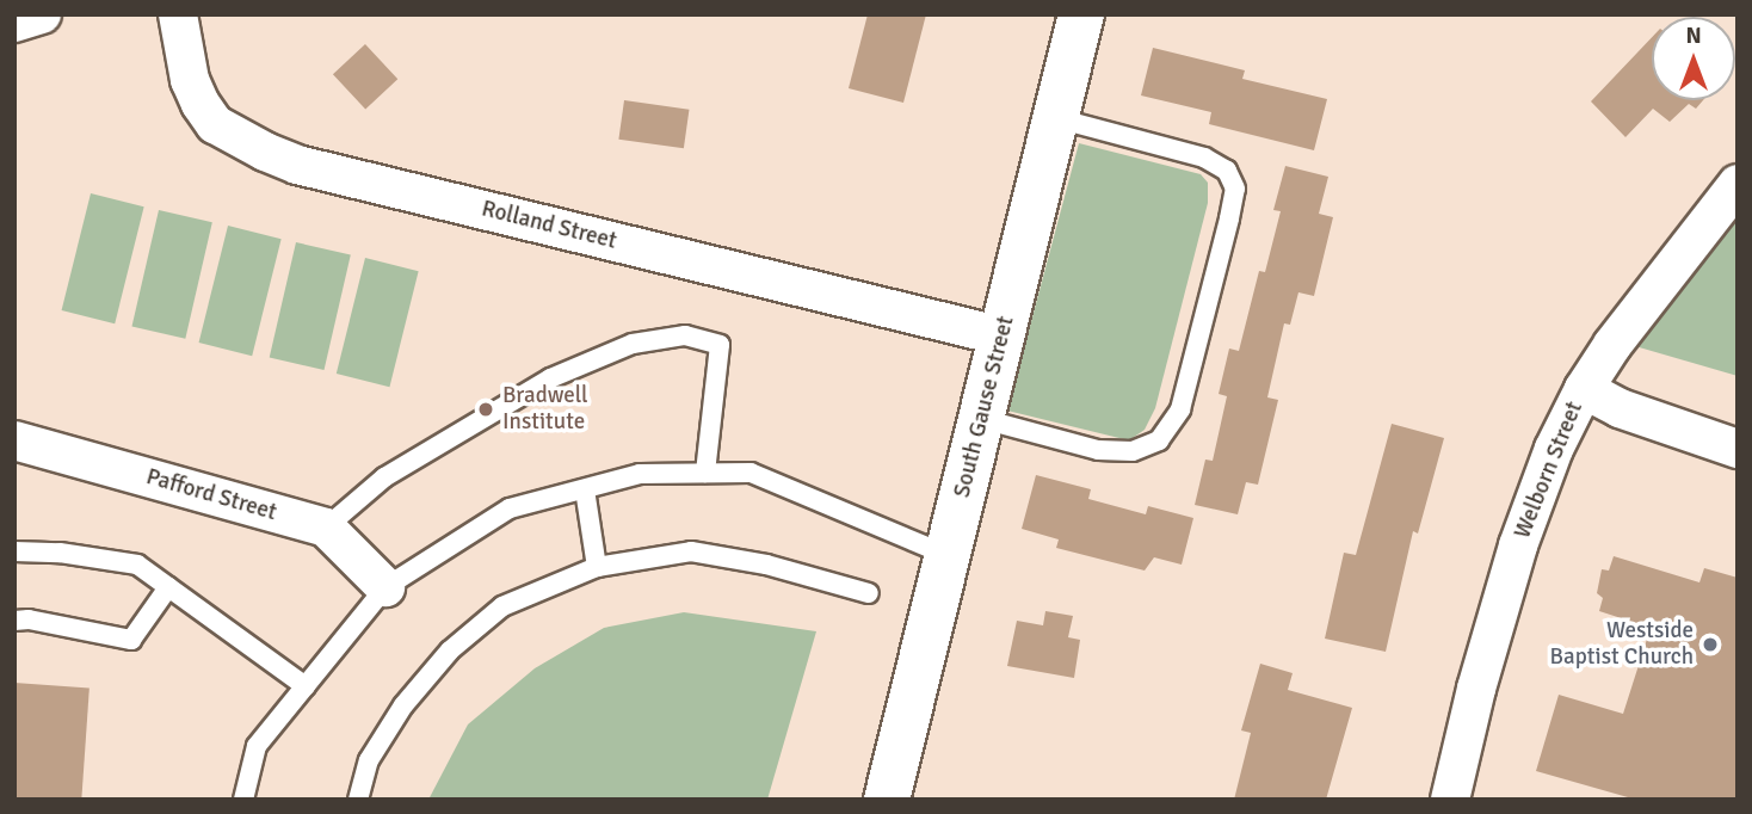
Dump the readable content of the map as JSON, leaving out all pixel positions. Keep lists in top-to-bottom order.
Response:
{
  "streets": {
    "street": [
      "Rolland Street",
      "South Gause Street",
      "Welborn Street",
      "Pafford Street"
    ]
  },
  "crossings": [
    ["Rolland Street", "South Gause Street"]
  ],
  "places": ["Bradwell Institute", "Westside Baptist Church"],
  "north": "top"
}
